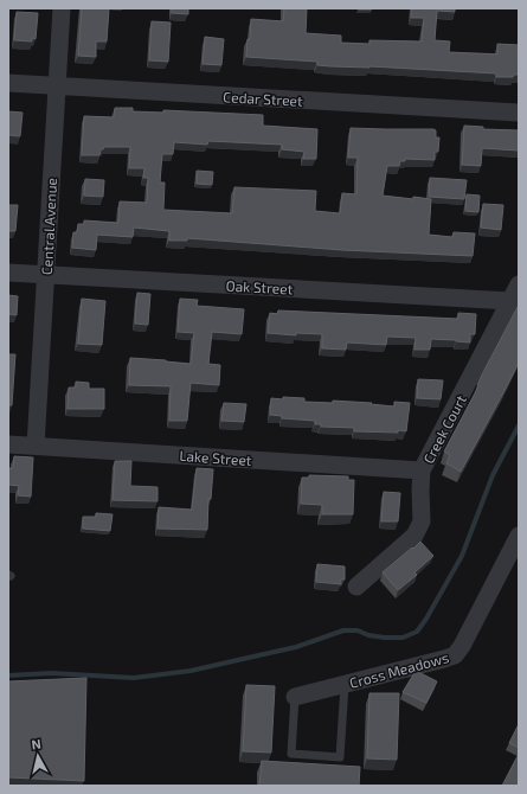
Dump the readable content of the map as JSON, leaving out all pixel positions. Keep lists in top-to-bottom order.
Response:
{
  "streets": {
    "street": [
      "Cedar Street",
      "Central Avenue",
      "Oak Street",
      "Creek Court",
      "Lake Street",
      "Cross Meadows"
    ]
  },
  "crossings": [
    ["Cedar Street", "Central Avenue"],
    ["Central Avenue", "Oak Street"],
    ["Central Avenue", "Lake Street"],
    ["Oak Street", "Creek Court"],
    ["Creek Court", "Lake Street"]
  ],
  "north": "top"
}
